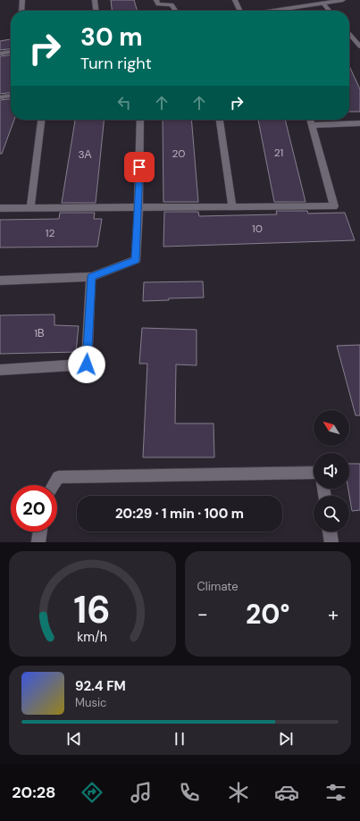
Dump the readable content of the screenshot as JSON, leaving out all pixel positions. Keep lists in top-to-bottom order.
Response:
{
  "house_numbers": [
    "21",
    "20",
    "3А",
    "10",
    "12",
    "1В"
  ],
  "north": "top left",
  "page": {
    "turn": ["30 m", "Turn right"],
    "limit": "20",
    "trip": "20:29 · 1 min · 100 m",
    "tile": "Climate",
    "heat": ["−", "20°", "+"],
    "song": ["92.4 FM", "Music"],
    "tabs": "20:28",
    "gauge": ["16", "km/h"]
  }
}
